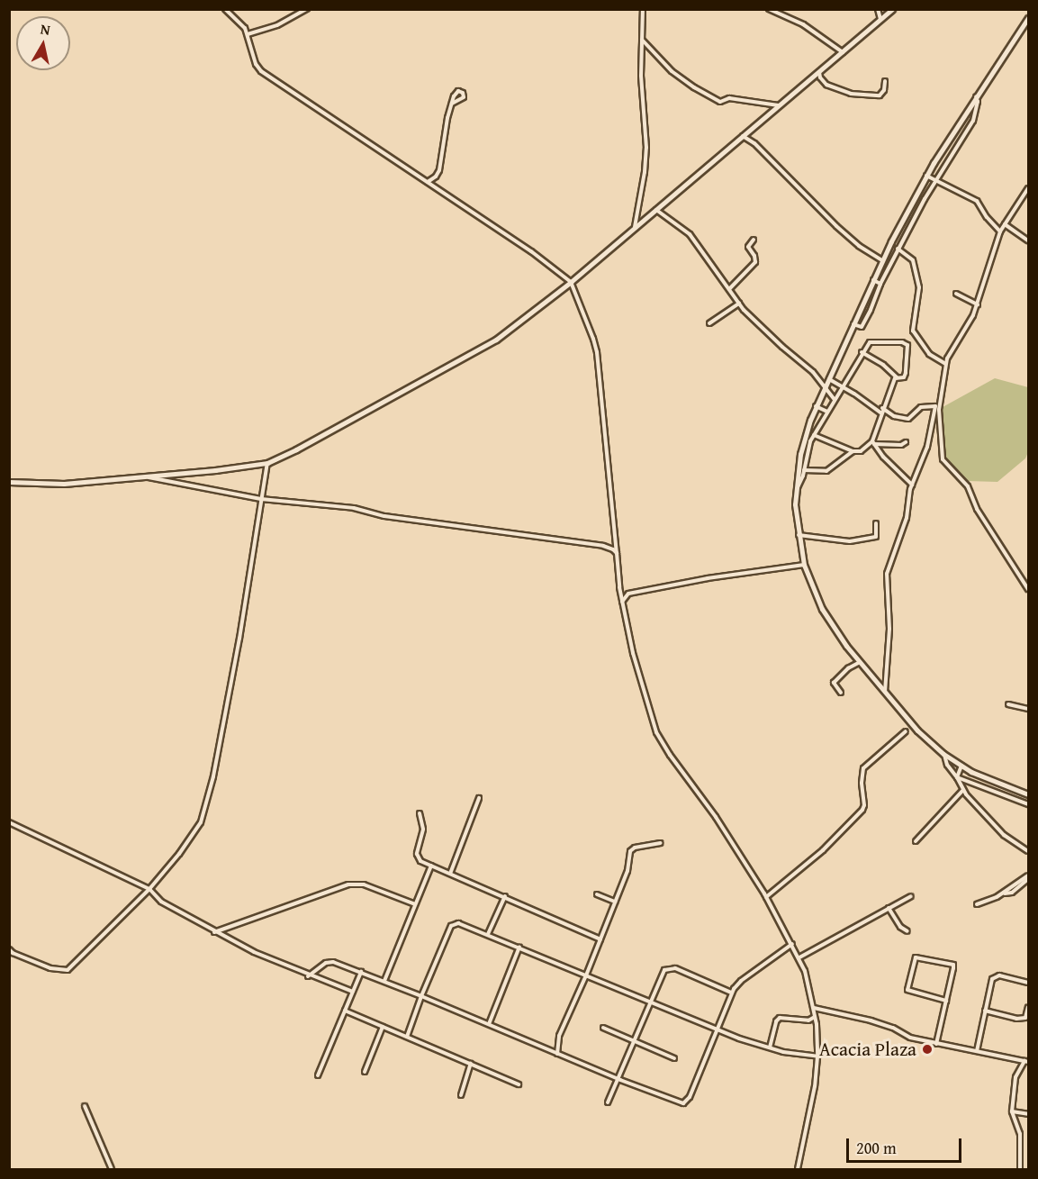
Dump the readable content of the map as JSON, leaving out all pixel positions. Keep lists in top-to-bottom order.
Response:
{
  "places": ["Acacia Plaza"],
  "scale_bar": "200 m",
  "north": "top"
}
